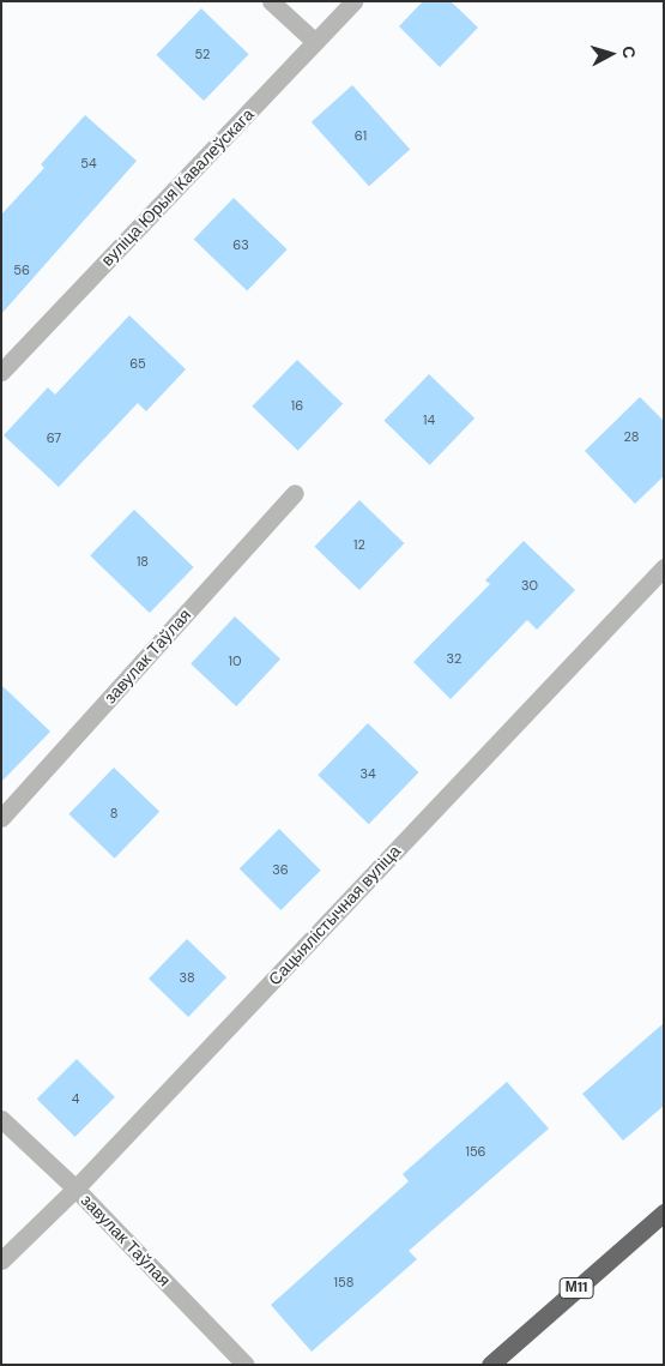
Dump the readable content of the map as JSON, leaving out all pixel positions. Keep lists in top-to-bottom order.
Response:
{
  "streets": {
    "highway": ["М11"],
    "street": ["вуліца Юрыя Кавалеўскага", "завулак Таўлая", "Сацыялістычная вуліца"]
  },
  "crossings": [
    ["завулак Таўлая", "Сацыялістычная вуліца"]
  ],
  "house_numbers": [
    "52",
    "61",
    "54",
    "63",
    "56",
    "65",
    "16",
    "14",
    "28",
    "67",
    "12",
    "18",
    "30",
    "32",
    "10",
    "34",
    "8",
    "36",
    "38",
    "4",
    "156",
    "158"
  ],
  "north": "right"
}
